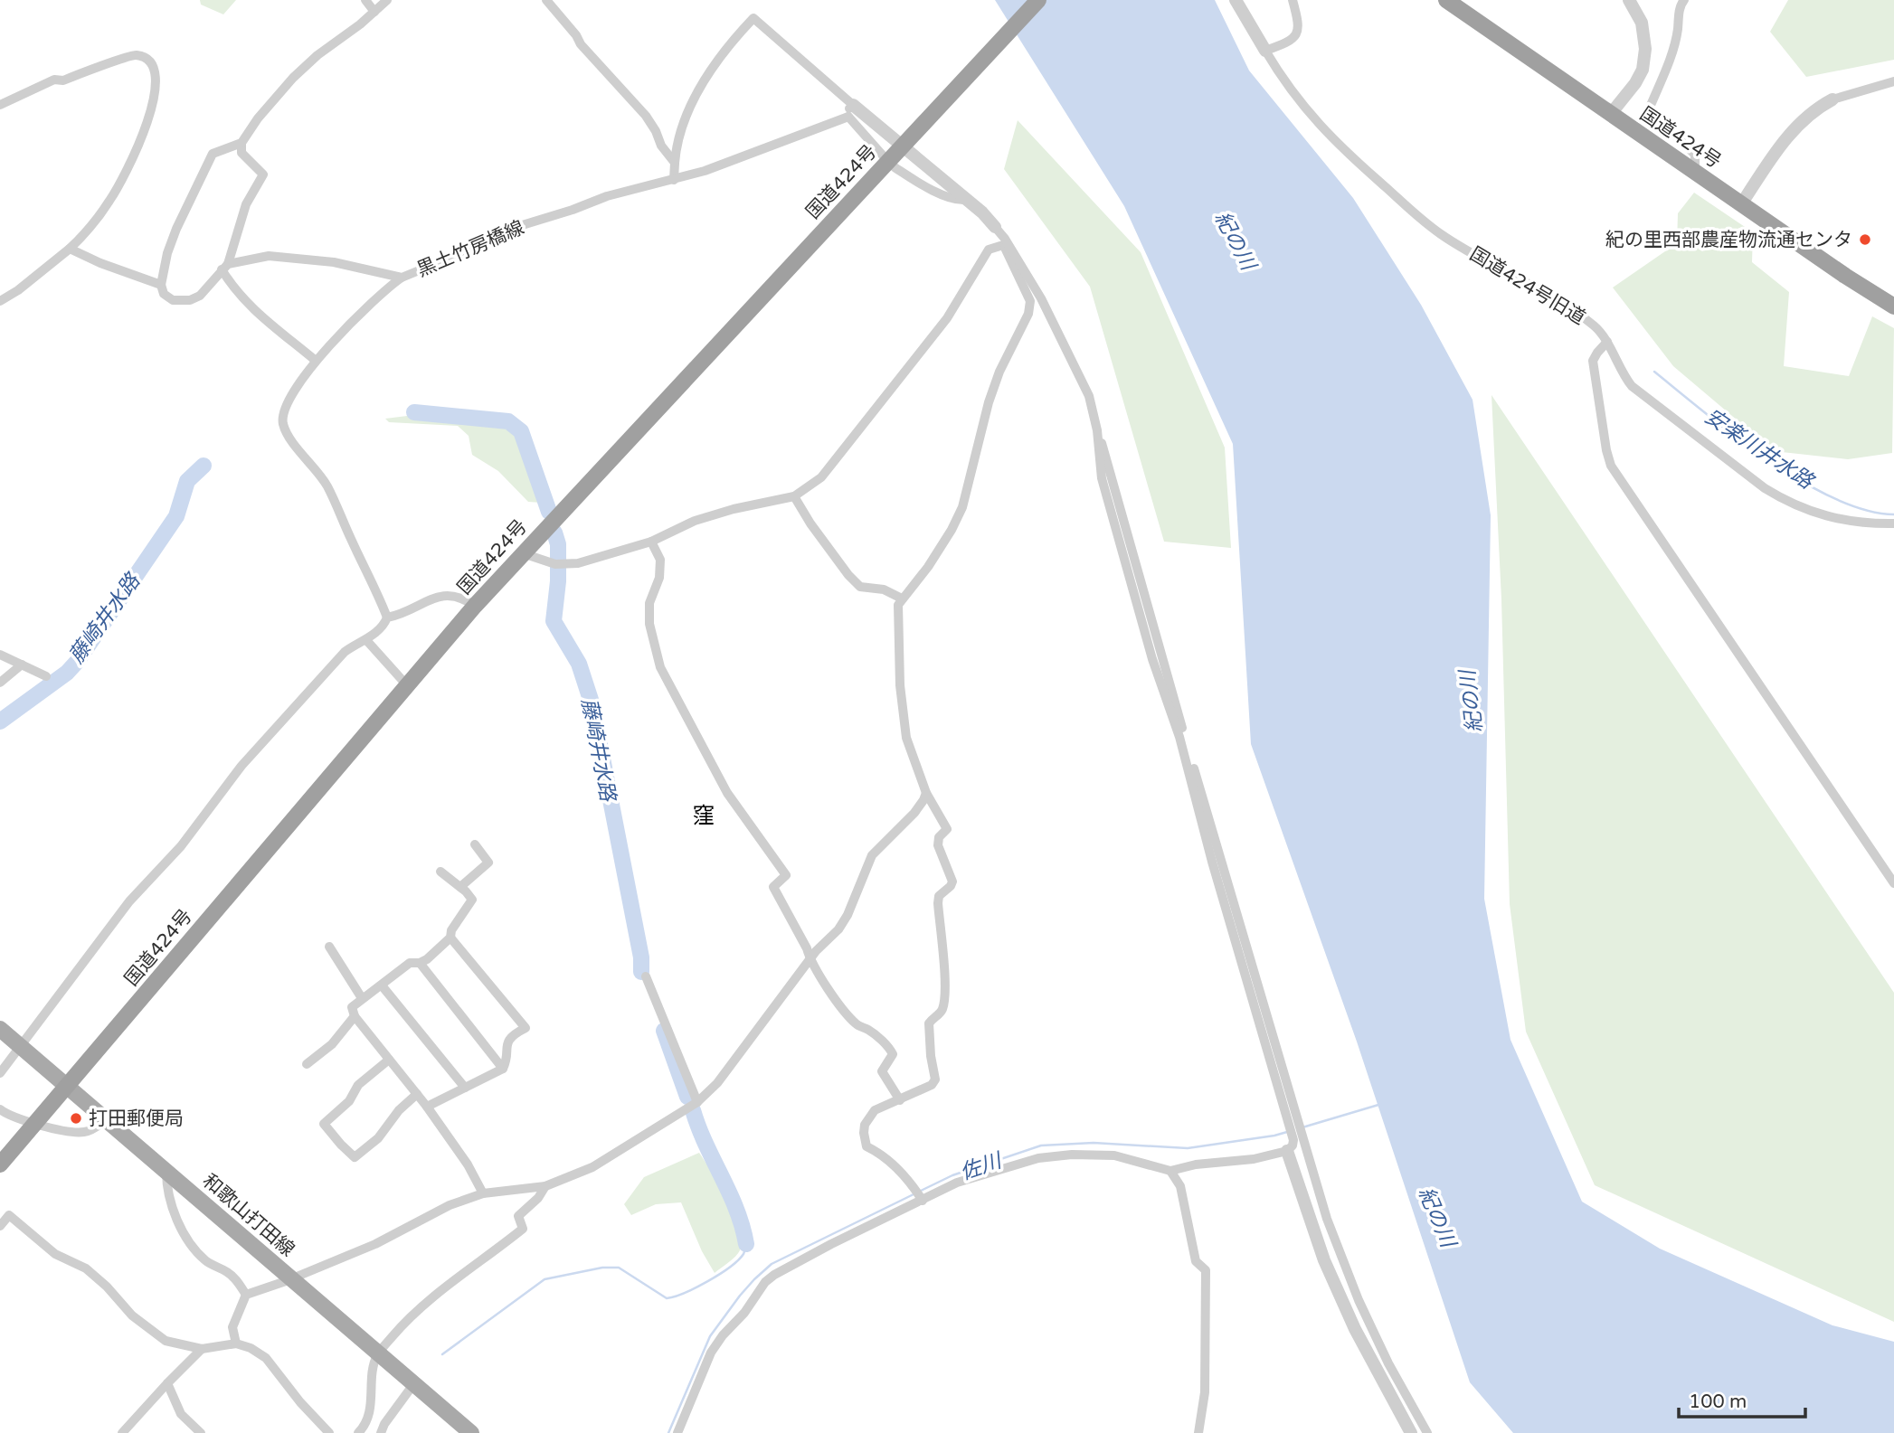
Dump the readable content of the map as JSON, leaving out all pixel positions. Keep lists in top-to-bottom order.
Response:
{
  "streets": {
    "highway": ["国道424号"],
    "main road": ["和歌山打田線"],
    "street": ["黒土竹房橋線", "国道424号旧道"]
  },
  "crossings": [
    ["国道424号", "和歌山打田線"]
  ],
  "districts": ["窪"],
  "water": [
    "紀の川",
    "安楽川井水路",
    "藤崎井水路",
    "佐川"
  ],
  "places": ["紀の里西部農産物流通センタ", "打田郵便局"],
  "scale_bar": "100 m"
}
